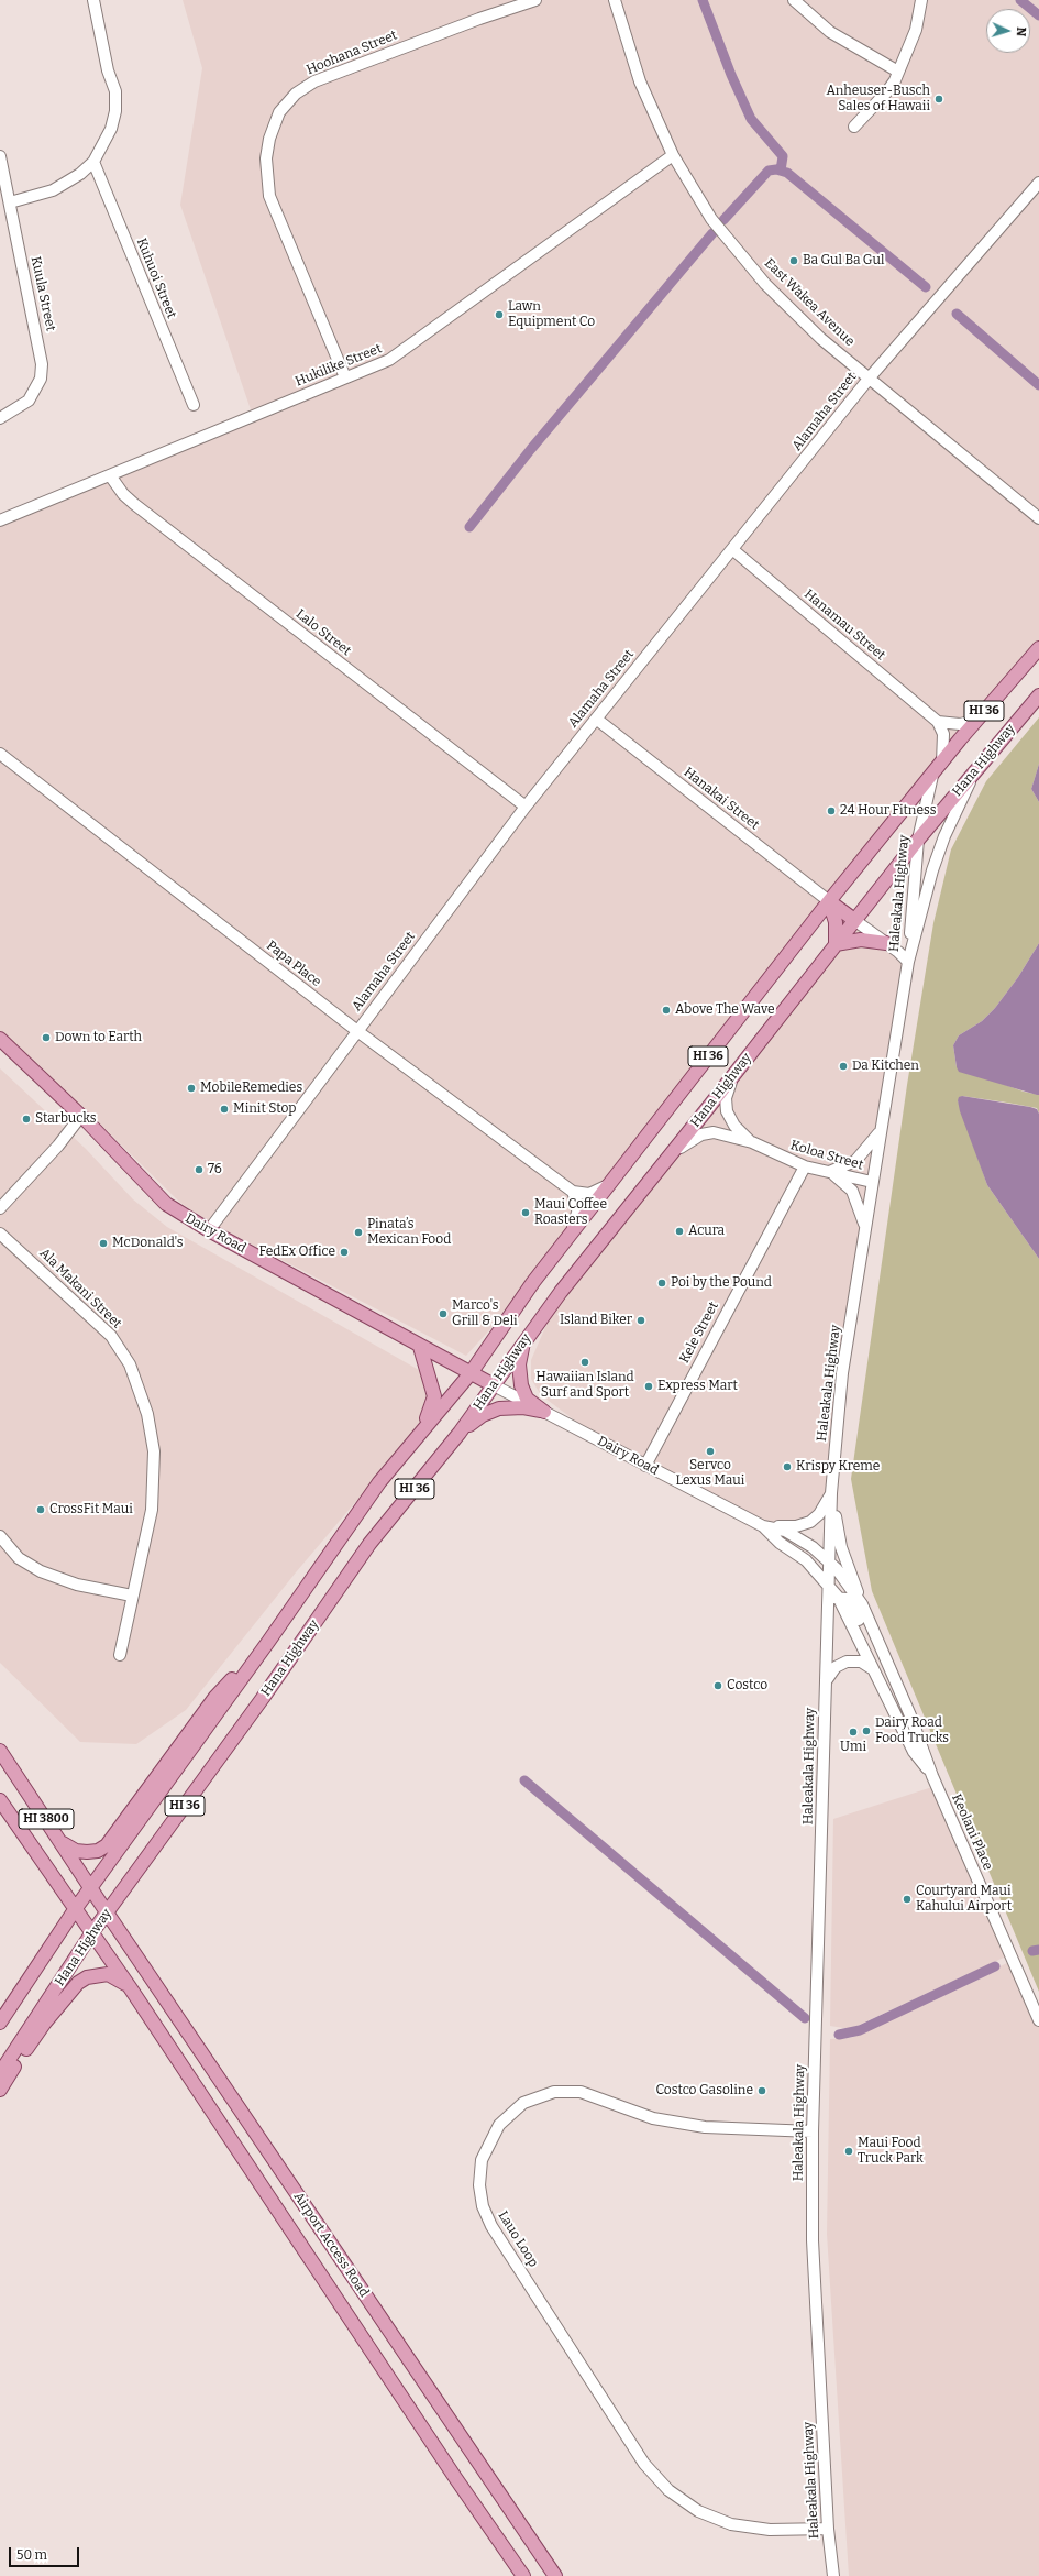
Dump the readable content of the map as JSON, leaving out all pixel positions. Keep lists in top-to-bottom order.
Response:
{
  "streets": {
    "main road": [
      "HI 36",
      "Hana Highway",
      "Dairy Road",
      "HI 3800",
      "Airport Access Road"
    ],
    "street": [
      "Hoohana Street",
      "Kuhuoi Street",
      "Kuula Street",
      "East Wakea Avenue",
      "Hukilike Street",
      "Alamaha Street",
      "Hanamau Street",
      "Lalo Street",
      "Hanakai Street",
      "Haleakala Highway",
      "Papa Place",
      "Koloa Street",
      "Ala Makani Street",
      "Kele Street",
      "Keolani Place",
      "Lauo Loop"
    ]
  },
  "crossings": [
    ["Hoohana Street", "Hukilike Street"],
    ["East Wakea Avenue", "Hukilike Street"],
    ["East Wakea Avenue", "Alamaha Street"],
    ["Hukilike Street", "Lalo Street"],
    ["Alamaha Street", "Hanamau Street"],
    ["Alamaha Street", "Lalo Street"],
    ["Alamaha Street", "Hanakai Street"],
    ["Alamaha Street", "Papa Place"],
    ["Alamaha Street", "Dairy Road"],
    ["Hana Highway", "Hanakai Street"],
    ["Hana Highway", "Haleakala Highway"],
    ["Hana Highway", "Koloa Street"],
    ["Hana Highway", "Dairy Road"],
    ["Hana Highway", "HI 3800"],
    ["Hana Highway", "Airport Access Road"],
    ["Haleakala Highway", "Koloa Street"],
    ["Haleakala Highway", "Dairy Road"],
    ["Haleakala Highway", "Keolani Place"],
    ["Haleakala Highway", "Lauo Loop"],
    ["Koloa Street", "Kele Street"],
    ["Dairy Road", "Kele Street"],
    ["Dairy Road", "Keolani Place"],
    ["HI 3800", "Airport Access Road"]
  ],
  "places": [
    "Anheuser-Busch Sales of Hawaii",
    "Ba Gul Ba Gul",
    "Lawn Equipment Co",
    "24 Hour Fitness",
    "Above The Wave",
    "Down to Earth",
    "Da Kitchen",
    "MobileRemedies",
    "Minit Stop",
    "Starbucks",
    "76",
    "Maui Coffee Roasters",
    "Acura",
    "Pinata’s Mexican Food",
    "McDonald's",
    "FedEx Office",
    "Poi by the Pound",
    "Marco's Grill & Deli",
    "Island Biker",
    "Hawaiian Island Surf and Sport",
    "Express Mart",
    "Servco Lexus Maui",
    "Krispy Kreme",
    "CrossFit Maui",
    "Costco",
    "Dairy Road Food Trucks",
    "Umi",
    "Courtyard Maui Kahului Airport",
    "Costco Gasoline",
    "Maui Food Truck Park"
  ],
  "scale_bar": "50 m",
  "north": "right"
}
